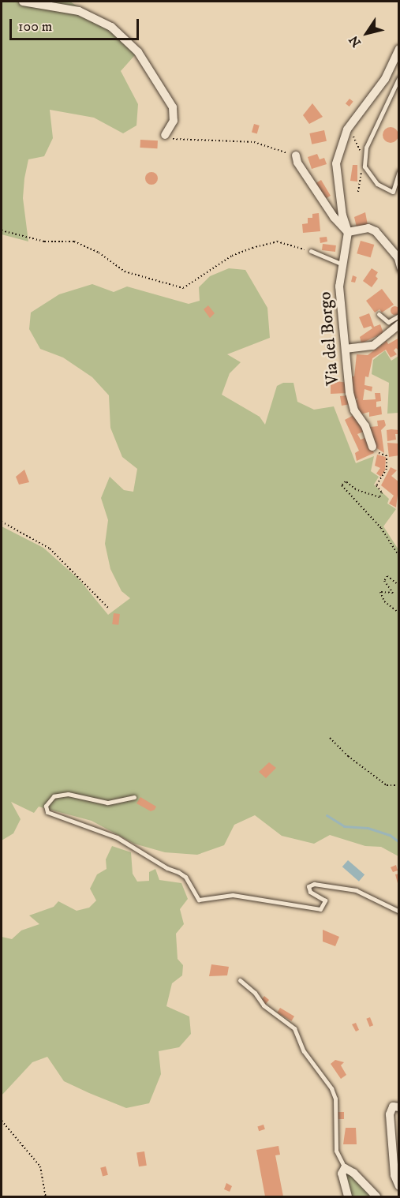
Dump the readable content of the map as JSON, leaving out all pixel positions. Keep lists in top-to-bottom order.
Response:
{
  "streets": {
    "street": ["Via del Borgo"]
  },
  "scale_bar": "100 m",
  "north": "bottom left"
}
